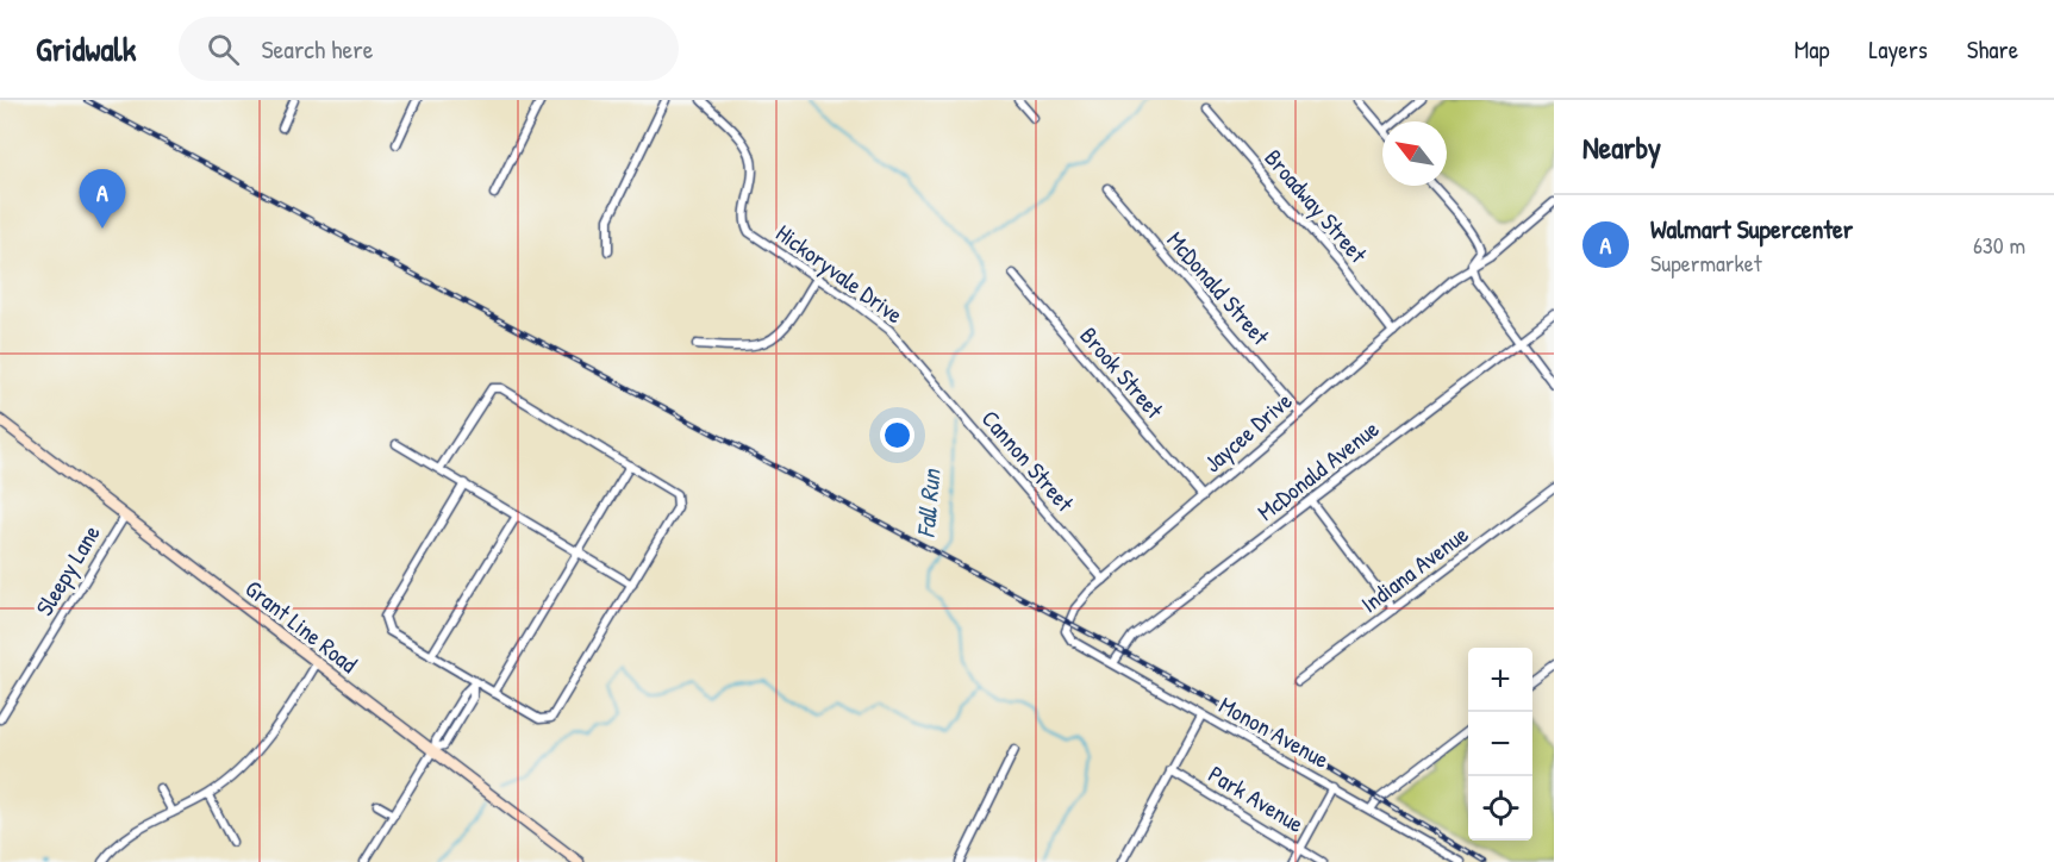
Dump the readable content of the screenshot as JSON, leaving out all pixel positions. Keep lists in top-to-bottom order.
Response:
{
  "streets": {
    "main road": ["Grant Line Road"],
    "street": [
      "Broadway Street",
      "Hickoryvale Drive",
      "McDonald Street",
      "Brook Street",
      "Jaycee Drive",
      "Cannon Street",
      "McDonald Avenue",
      "Indiana Avenue",
      "Sleepy Lane",
      "Monon Avenue",
      "Park Avenue"
    ]
  },
  "crossings": [
    ["Broadway Street", "Jaycee Drive"],
    ["Hickoryvale Drive", "Cannon Street"],
    ["McDonald Street", "Jaycee Drive"],
    ["Brook Street", "Jaycee Drive"],
    ["Jaycee Drive", "Cannon Street"],
    ["Jaycee Drive", "Monon Avenue"],
    ["McDonald Avenue", "Monon Avenue"],
    ["Sleepy Lane", "Grant Line Road"]
  ],
  "water": ["Fall Run"],
  "north": "top left",
  "page": {
    "header": "Gridwalk",
    "search": "Search here",
    "nav": ["Map", "Layers", "Share"],
    "heading": "Nearby",
    "pins": "A",
    "list": [
      {
        "mark": "A",
        "name": "Walmart Supercenter",
        "note": "Supermarket",
        "value": "630 m"
      }
    ],
    "map_buttons": ["+", "−"]
  }
}
